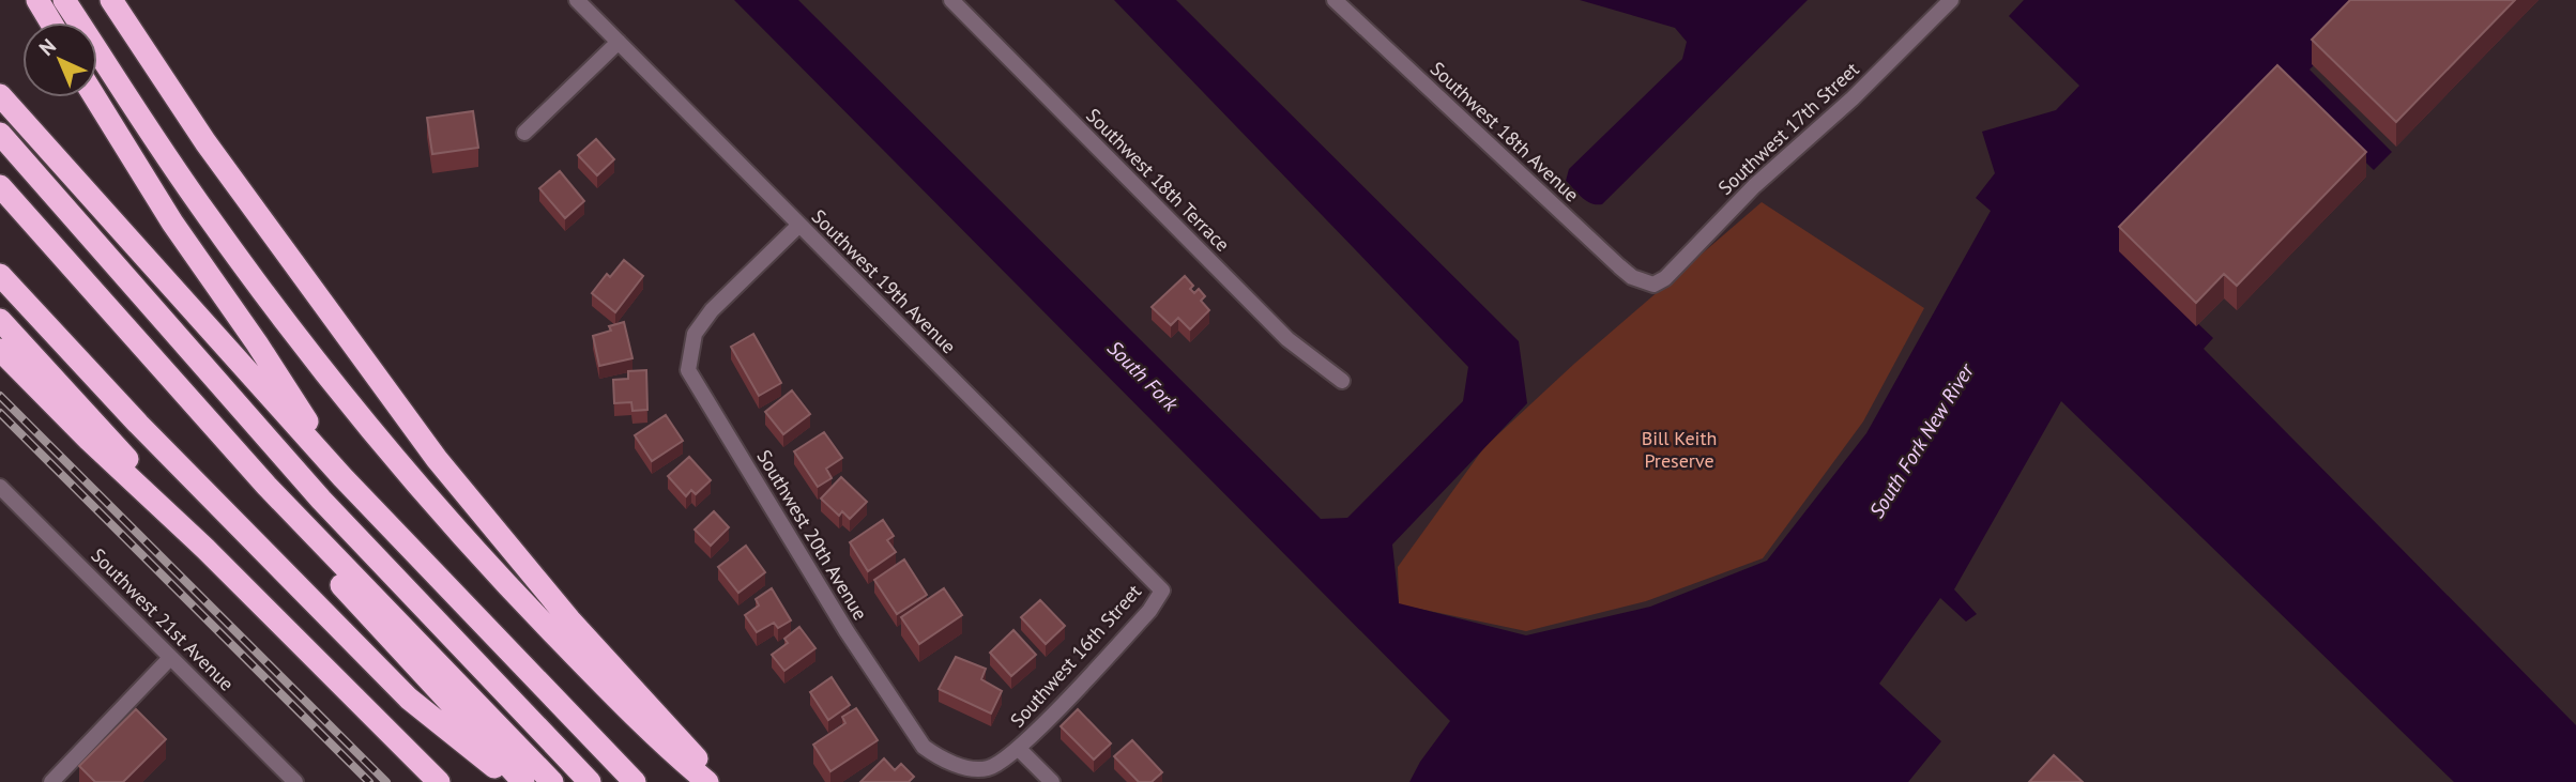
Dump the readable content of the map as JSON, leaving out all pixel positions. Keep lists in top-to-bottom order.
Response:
{
  "streets": {
    "street": [
      "Southwest 17th Street",
      "Southwest 18th Avenue",
      "Southwest 18th Terrace",
      "Southwest 19th Avenue",
      "Southwest 20th Avenue",
      "Southwest 21st Avenue",
      "Southwest 16th Street"
    ]
  },
  "crossings": [
    ["Southwest 17th Street", "Southwest 18th Avenue"],
    ["Southwest 19th Avenue", "Southwest 20th Avenue"],
    ["Southwest 19th Avenue", "Southwest 16th Street"],
    ["Southwest 20th Avenue", "Southwest 16th Street"]
  ],
  "water": ["South Fork", "South Fork New River"],
  "parks": ["Bill Keith Preserve"],
  "north": "top left"
}
